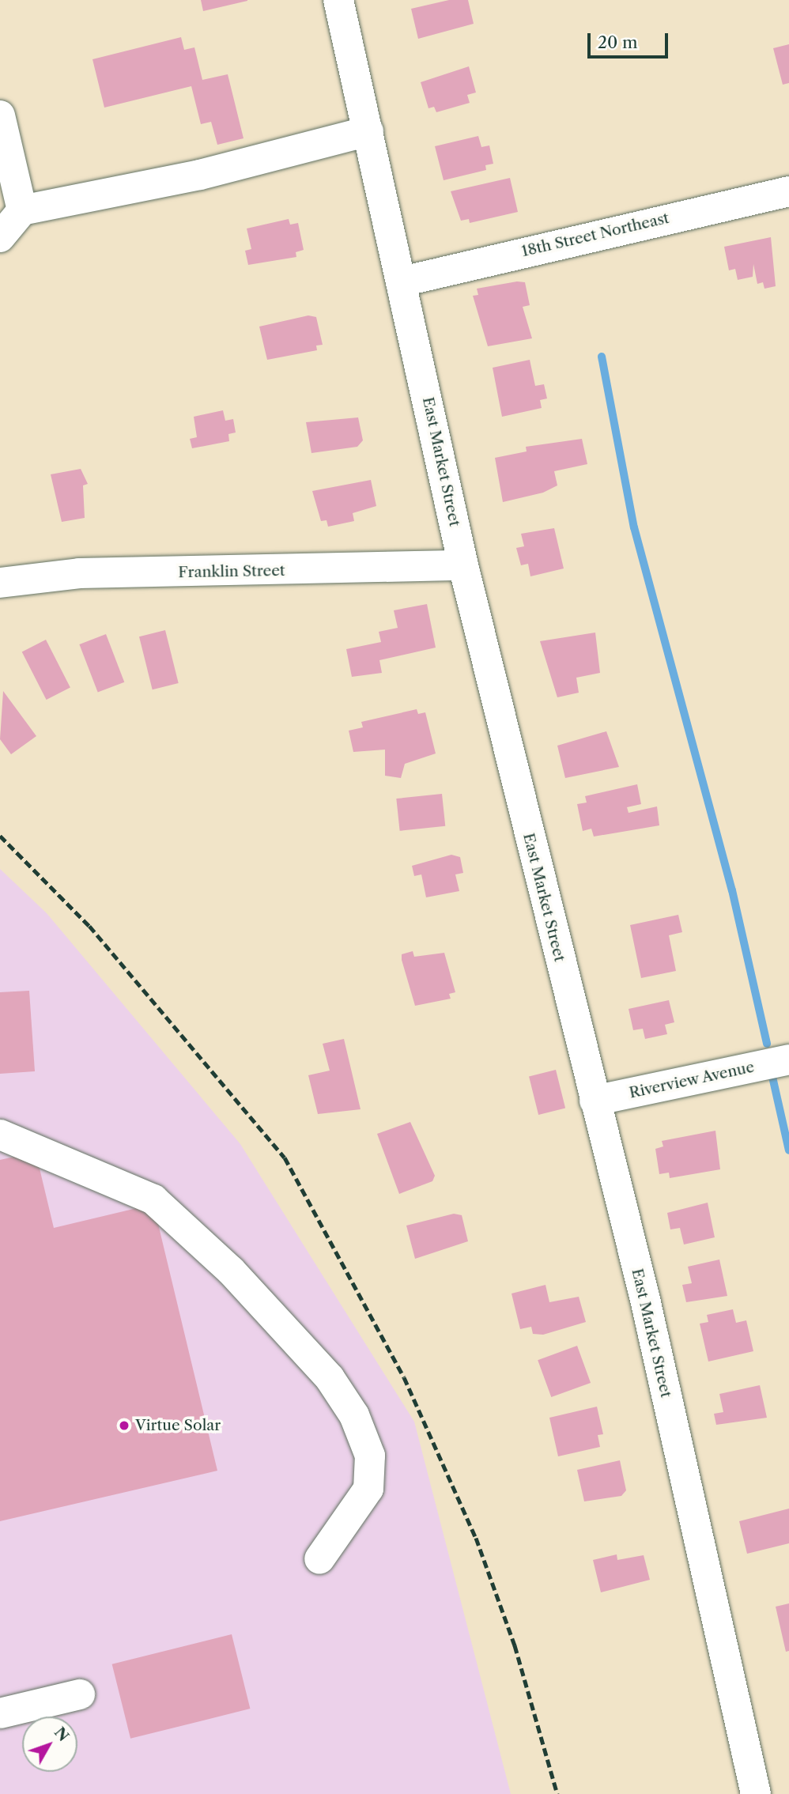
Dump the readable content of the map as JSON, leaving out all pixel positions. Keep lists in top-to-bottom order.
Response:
{
  "streets": {
    "street": [
      "18th Street Northeast",
      "East Market Street",
      "Franklin Street",
      "Riverview Avenue"
    ]
  },
  "crossings": [
    ["18th Street Northeast", "East Market Street"],
    ["East Market Street", "Franklin Street"],
    ["East Market Street", "Riverview Avenue"]
  ],
  "places": ["Virtue Solar"],
  "scale_bar": "20 m",
  "north": "top right"
}
